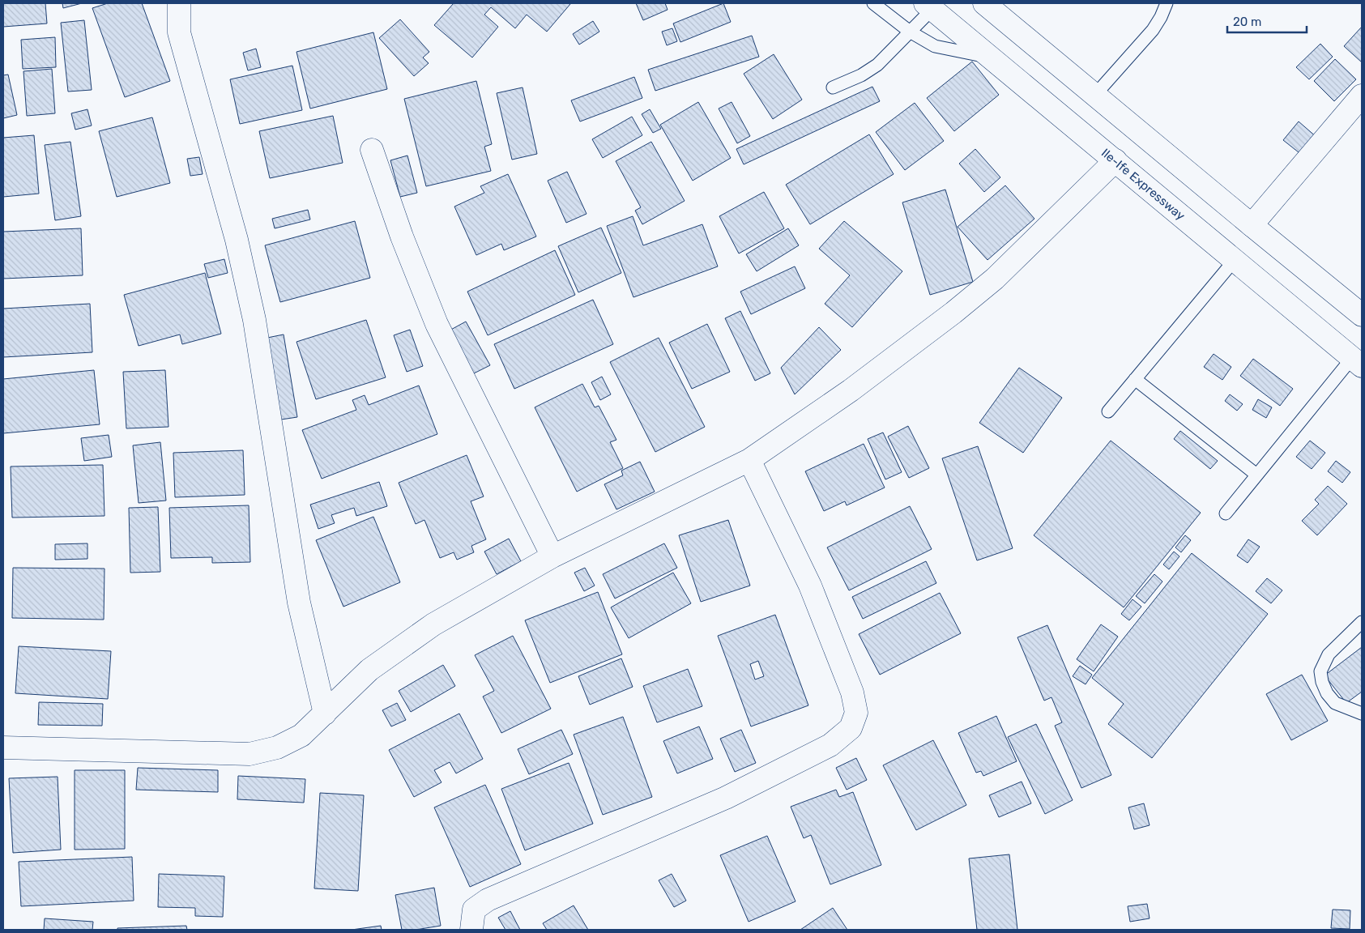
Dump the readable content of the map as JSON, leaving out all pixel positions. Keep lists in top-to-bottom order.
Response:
{
  "streets": {
    "main road": ["Ile-Ife Expressway"]
  },
  "scale_bar": "20 m"
}
